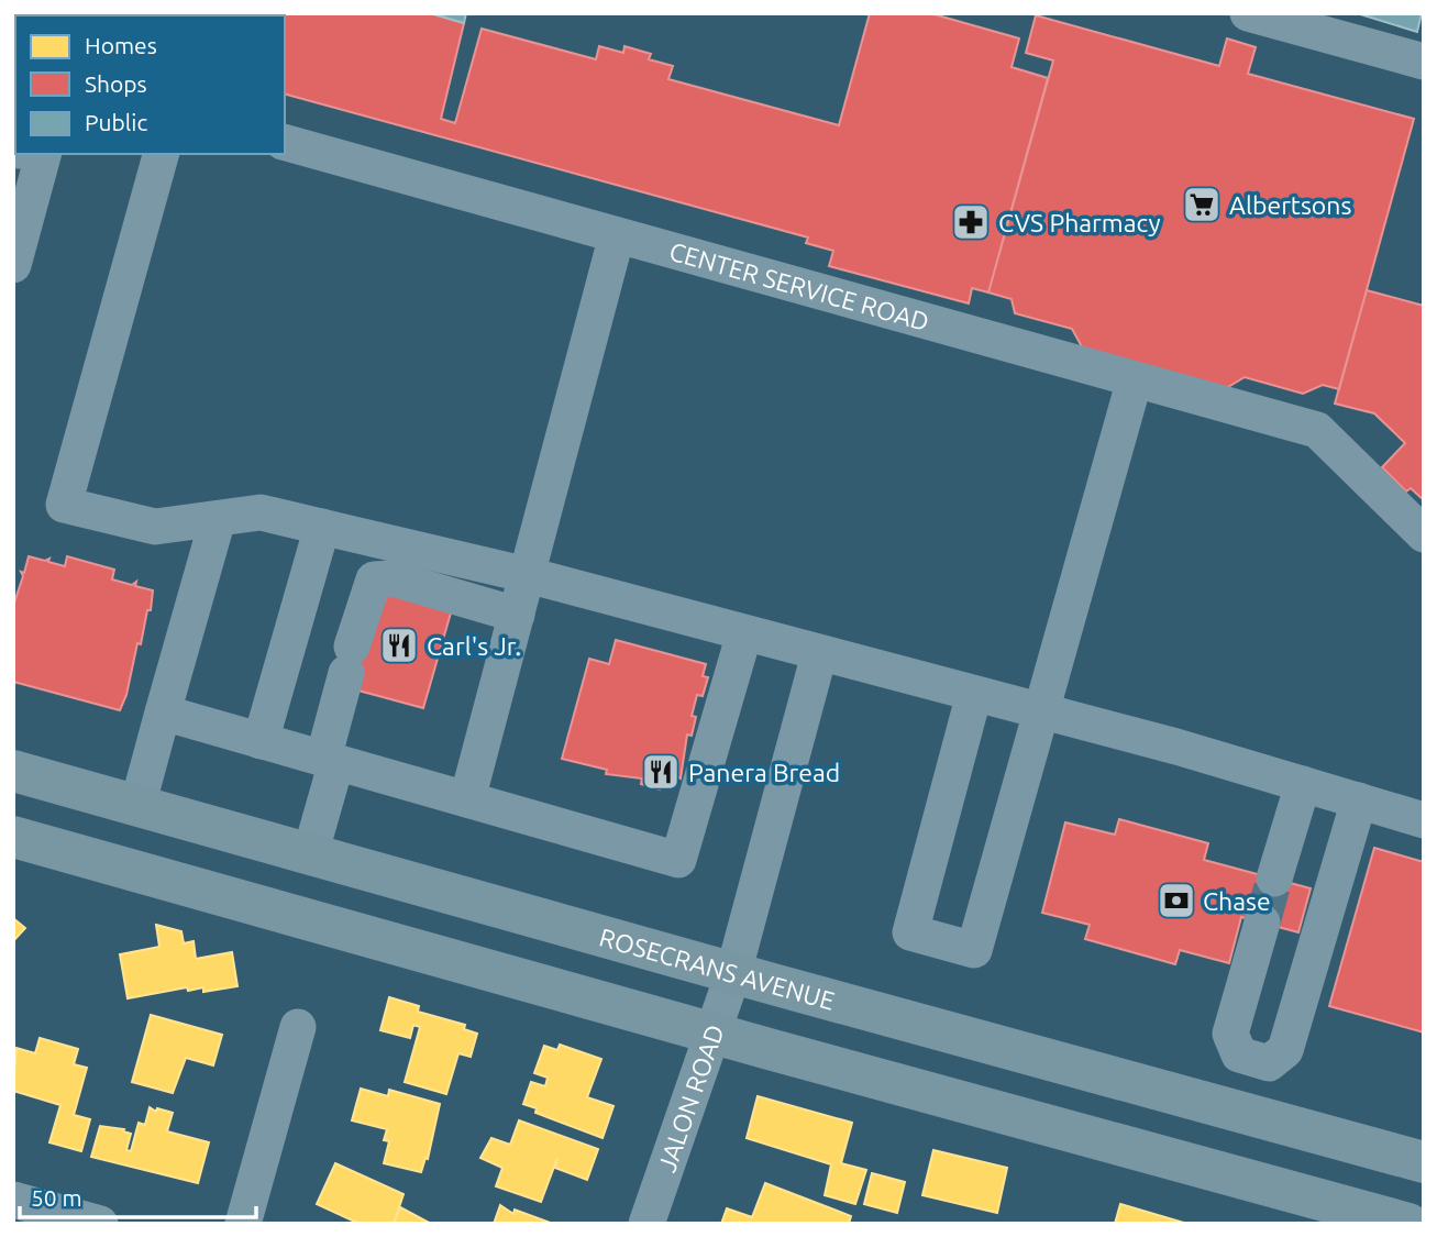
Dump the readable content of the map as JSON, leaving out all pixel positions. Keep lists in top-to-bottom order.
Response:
{
  "streets": {
    "main road": ["ROSECRANS AVENUE"],
    "street": ["CENTER SERVICE ROAD", "JALON ROAD"]
  },
  "crossings": [
    ["ROSECRANS AVENUE", "JALON ROAD"]
  ],
  "places": {
    "supermarket": ["Albertsons"],
    "pharmacy": ["CVS Pharmacy"],
    "restaurant": ["Carl's Jr.", "Panera Bread"],
    "bank": ["Chase"]
  },
  "legend": ["Homes", "Shops", "Public"],
  "scale_bar": "50 m"
}
